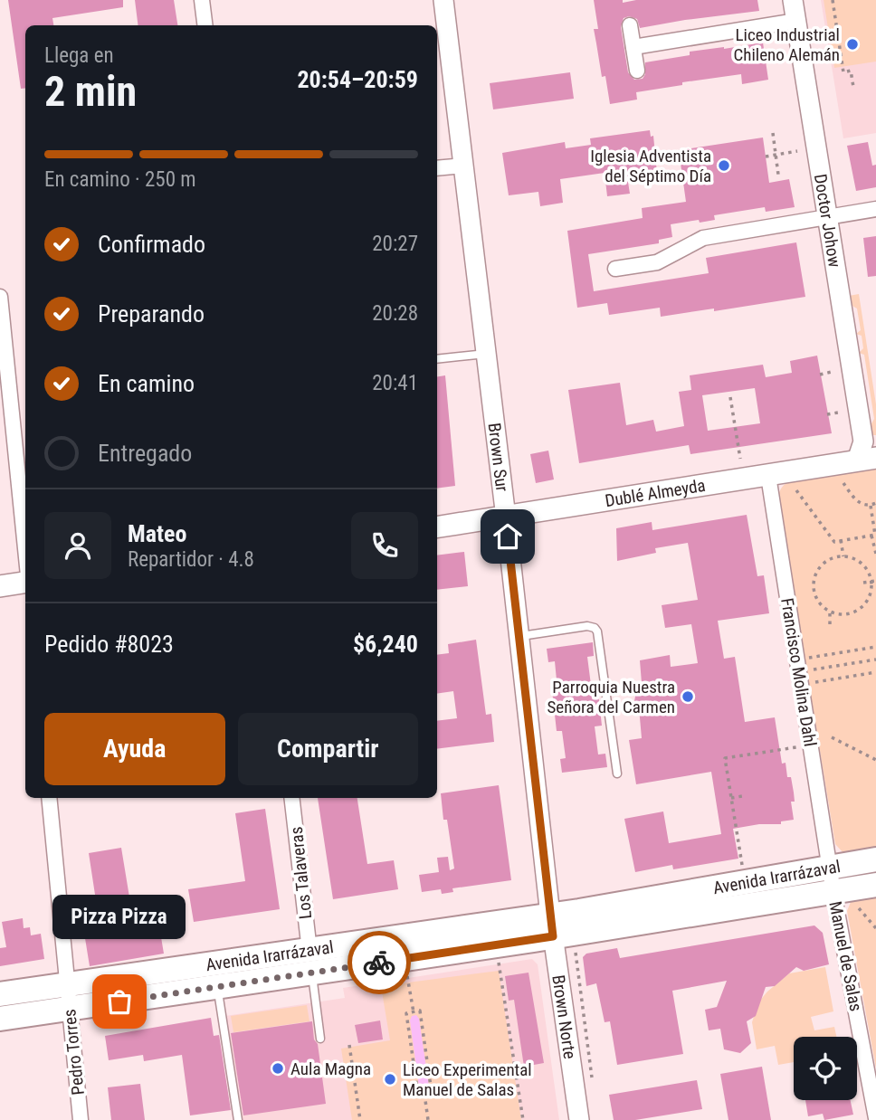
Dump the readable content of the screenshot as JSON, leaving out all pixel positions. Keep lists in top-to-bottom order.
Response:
{
  "streets": {
    "main road": ["Dublé Almeyda", "Avenida Irarrázaval"],
    "street": [
      "Doctor Johow",
      "Brown Sur",
      "Francisco Molina Dahl",
      "Los Talaveras",
      "Manuel de Salas",
      "Brown Norte",
      "Pedro Torres"
    ]
  },
  "crossings": [
    ["Doctor Johow", "Dublé Almeyda"],
    ["Brown Sur", "Dublé Almeyda"],
    ["Brown Sur", "Avenida Irarrázaval"],
    ["Brown Sur", "Brown Norte"],
    ["Dublé Almeyda", "Francisco Molina Dahl"],
    ["Francisco Molina Dahl", "Avenida Irarrázaval"],
    ["Francisco Molina Dahl", "Manuel de Salas"],
    ["Los Talaveras", "Avenida Irarrázaval"],
    ["Avenida Irarrázaval", "Manuel de Salas"],
    ["Avenida Irarrázaval", "Brown Norte"],
    ["Avenida Irarrázaval", "Pedro Torres"]
  ],
  "places": [
    "Liceo Industrial Chileno Alemán",
    "Iglesia Adventista del Séptimo Día",
    "Parroquia Nuestra Señora del Carmen",
    "Pizza Pizza",
    "Aula Magna",
    "Liceo Experimental Manuel de Salas"
  ],
  "page": {
    "heading": ["2 min", "Llega en", "20:54–20:59"],
    "panel": [
      "Mateo",
      "Repartidor · 4.8",
      "Pedido #8023",
      "$6,240"
    ],
    "bar": "En camino · 250 m",
    "list": [
      ["Confirmado", "20:27"],
      ["Preparando", "20:28"],
      ["En camino", "20:41"],
      "Entregado"
    ],
    "buttons": ["Ayuda", "Compartir"],
    "bubble": "Pizza Pizza"
  }
}
